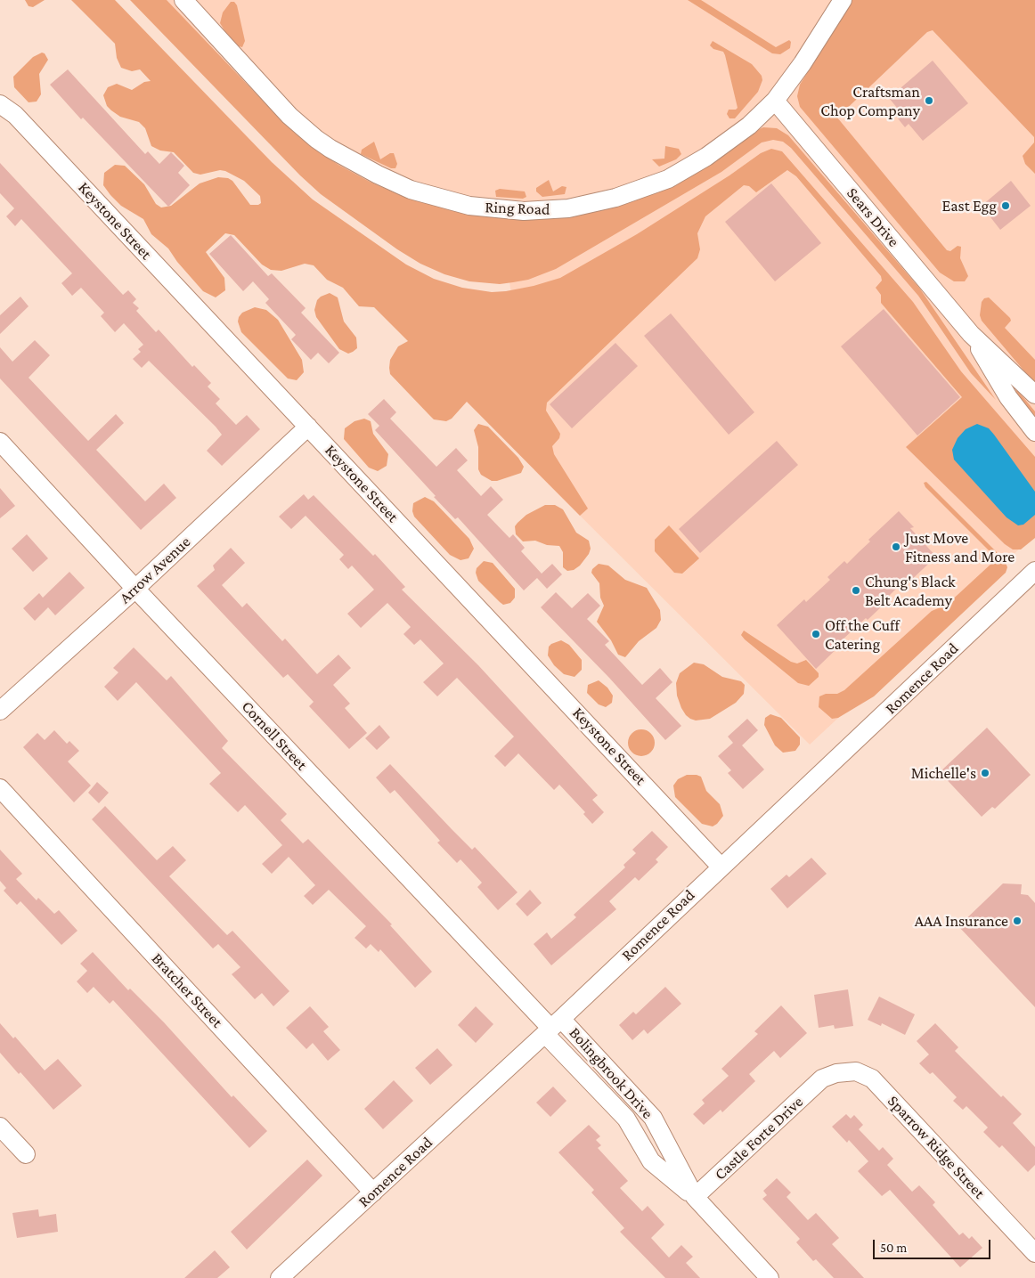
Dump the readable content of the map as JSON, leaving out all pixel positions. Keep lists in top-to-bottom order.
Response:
{
  "streets": {
    "street": [
      "Ring Road",
      "Sears Drive",
      "Keystone Street",
      "Arrow Avenue",
      "Romence Road",
      "Cornell Street",
      "Bratcher Street",
      "Bolingbrook Drive",
      "Castle Forte Drive",
      "Sparrow Ridge Street"
    ]
  },
  "crossings": [
    ["Ring Road", "Sears Drive"],
    ["Keystone Street", "Arrow Avenue"],
    ["Keystone Street", "Romence Road"],
    ["Arrow Avenue", "Cornell Street"],
    ["Romence Road", "Cornell Street"],
    ["Romence Road", "Bratcher Street"],
    ["Romence Road", "Bolingbrook Drive"],
    ["Cornell Street", "Bolingbrook Drive"],
    ["Bolingbrook Drive", "Castle Forte Drive"],
    ["Castle Forte Drive", "Sparrow Ridge Street"]
  ],
  "places": [
    "Craftsman Chop Company",
    "East Egg",
    "Just Move Fitness and More",
    "Chung's Black Belt Academy",
    "Off the Cuff Catering",
    "Michelle's",
    "AAA Insurance"
  ],
  "scale_bar": "50 m"
}
